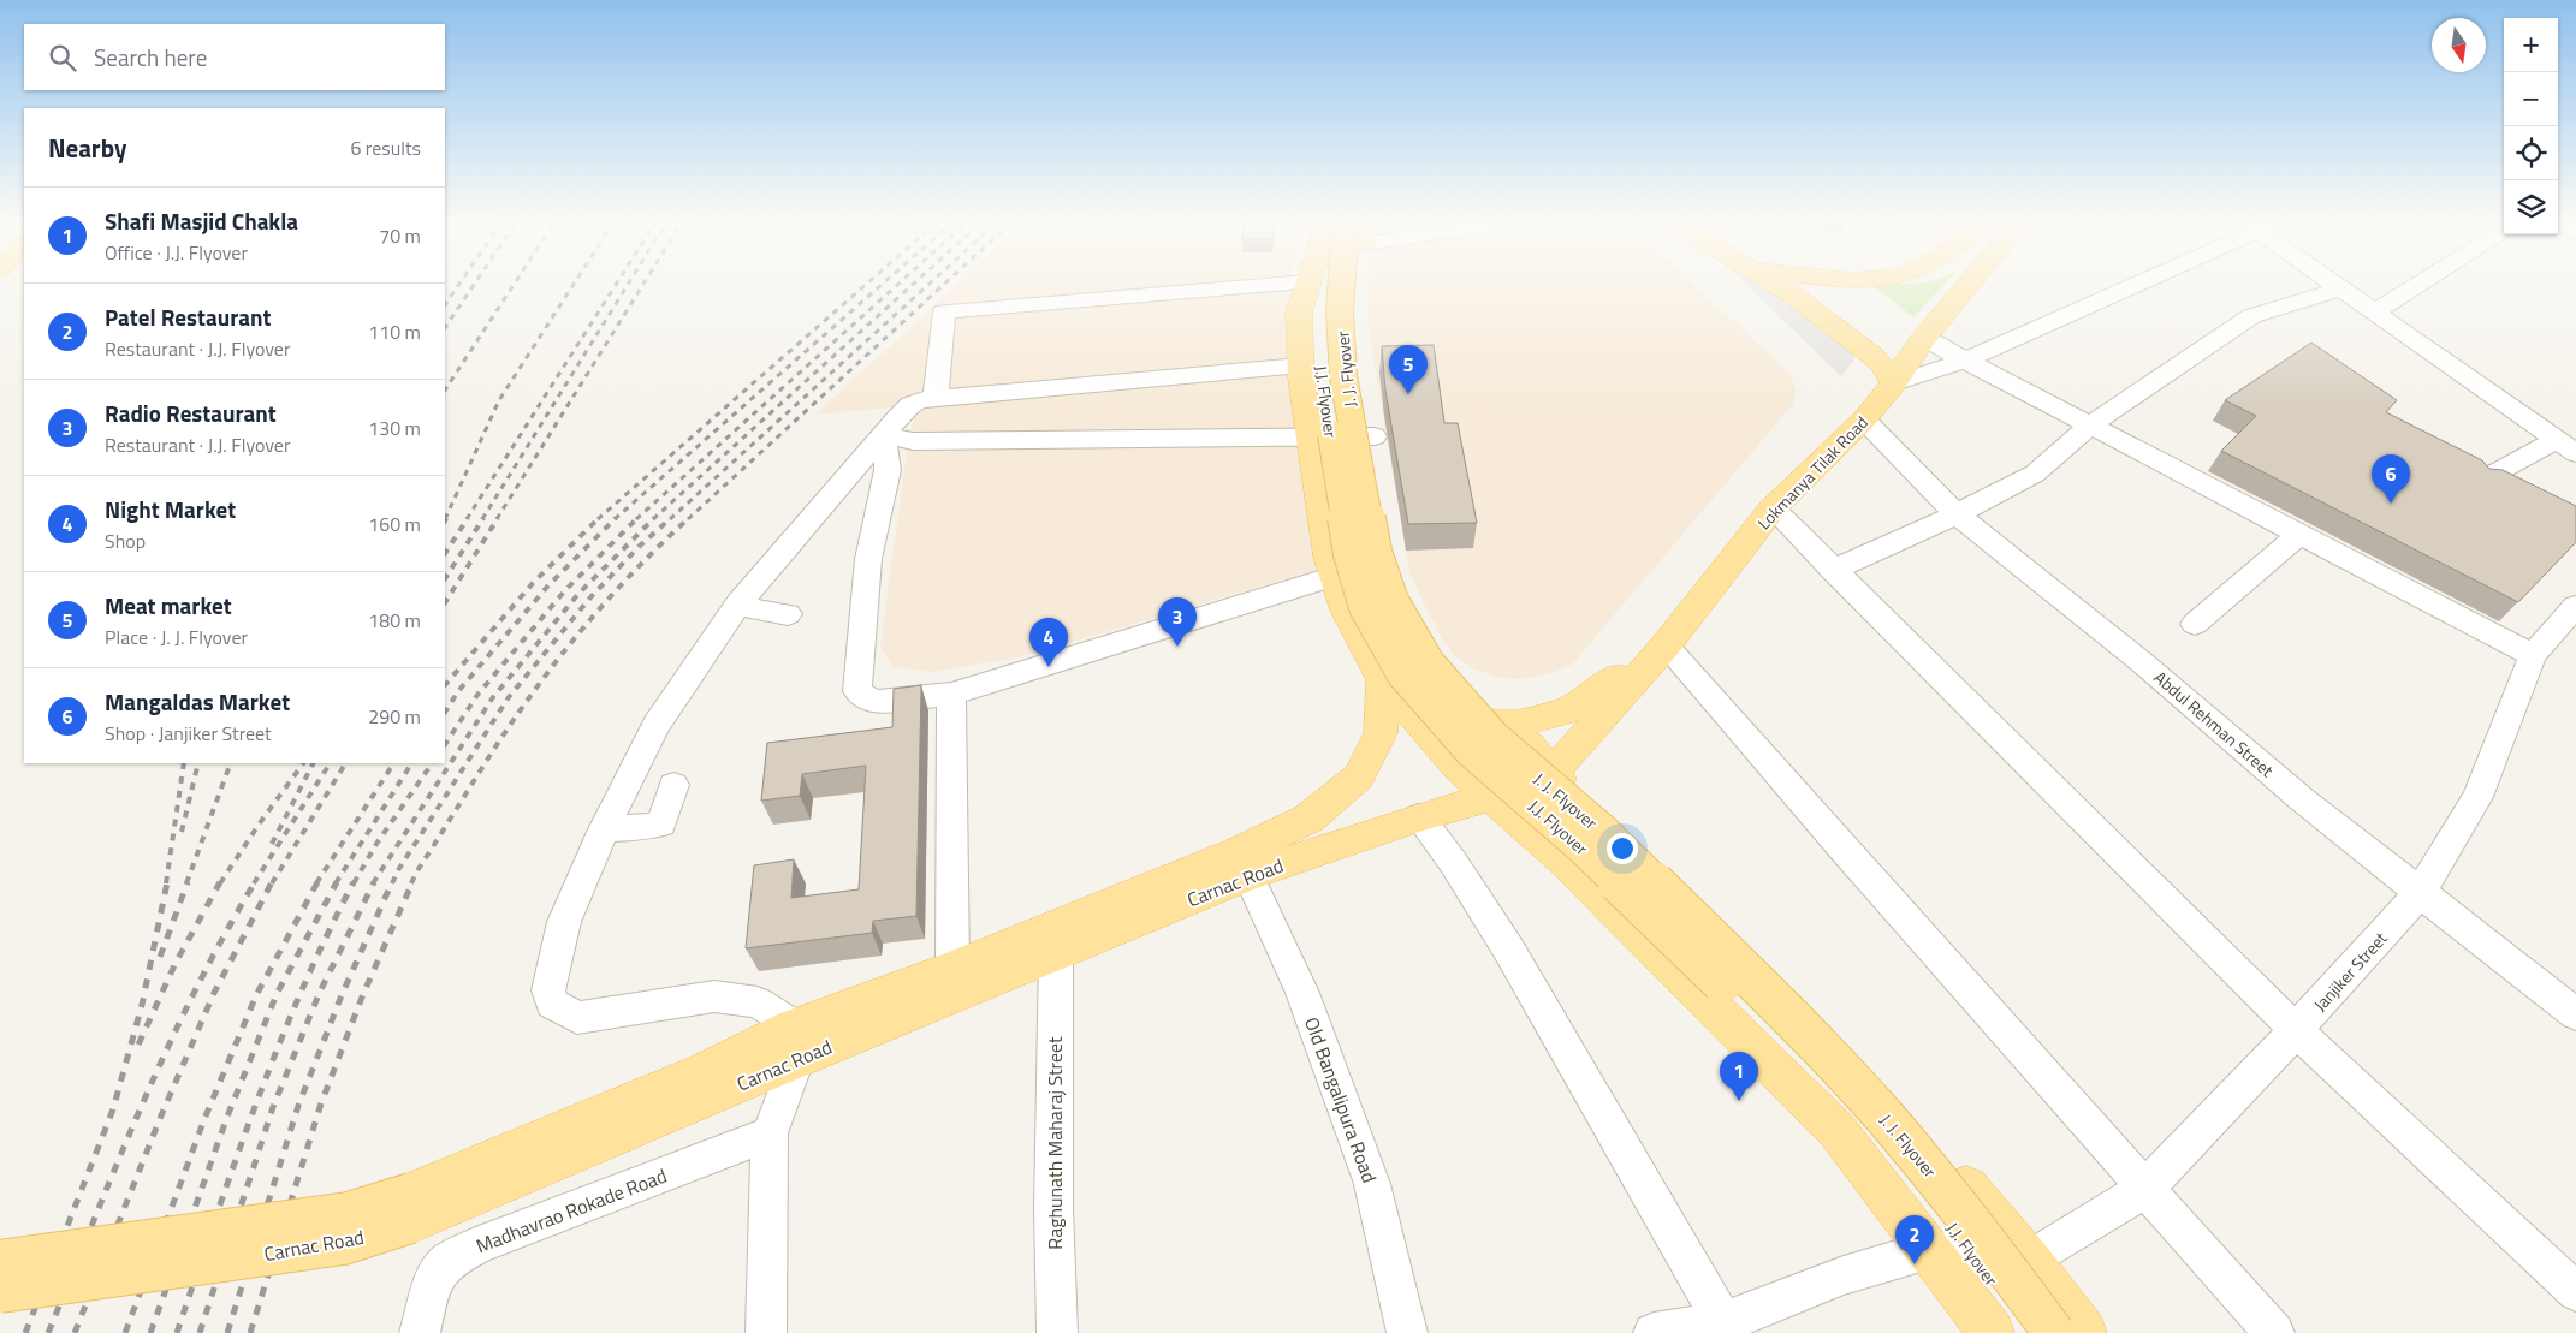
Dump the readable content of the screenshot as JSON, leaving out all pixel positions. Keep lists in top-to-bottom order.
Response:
{
  "streets": {
    "main road": [
      "J. J. Flyover",
      "J.J. Flyover",
      "Lokmanya Tilak Road",
      "Carnac Road"
    ],
    "street": [
      "Abdul Rehman Street",
      "Janjiker Street",
      "Old Bangalipura Road",
      "Raghunath Maharaj Street",
      "Madhavrao Rokade Road"
    ]
  },
  "crossings": [
    ["Lokmanya Tilak Road", "Abdul Rehman Street"],
    ["Lokmanya Tilak Road", "Carnac Road"],
    ["Abdul Rehman Street", "Janjiker Street"],
    ["Carnac Road", "Old Bangalipura Road"],
    ["Carnac Road", "Raghunath Maharaj Street"]
  ],
  "north": "bottom",
  "page": {
    "map_buttons": ["+", "−"],
    "search": "Search here",
    "heading": ["Nearby", "6 results"],
    "list": [
      {
        "mark": "1",
        "name": "Shafi Masjid Chakla",
        "note": "Office · J.J. Flyover",
        "value": "70 m"
      },
      {
        "mark": "2",
        "name": "Patel Restaurant",
        "note": "Restaurant · J.J. Flyover",
        "value": "110 m"
      },
      {
        "mark": "3",
        "name": "Radio Restaurant",
        "note": "Restaurant · J.J. Flyover",
        "value": "130 m"
      },
      {
        "mark": "4",
        "name": "Night Market",
        "note": "Shop",
        "value": "160 m"
      },
      {
        "mark": "5",
        "name": "Meat market",
        "note": "Place · J. J. Flyover",
        "value": "180 m"
      },
      {
        "mark": "6",
        "name": "Mangaldas Market",
        "note": "Shop · Janjiker Street",
        "value": "290 m"
      }
    ],
    "pins": [
      "5",
      "6",
      "3",
      "4",
      "1",
      "2"
    ]
  }
}
